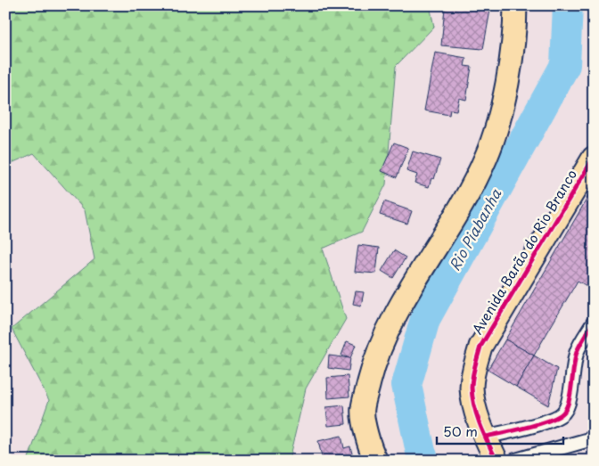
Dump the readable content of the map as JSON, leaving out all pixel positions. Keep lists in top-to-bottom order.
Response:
{
  "streets": {
    "main road": ["Avenida Barão do Rio Branco"]
  },
  "water": ["Rio Piabanha"],
  "scale_bar": "50 m"
}
